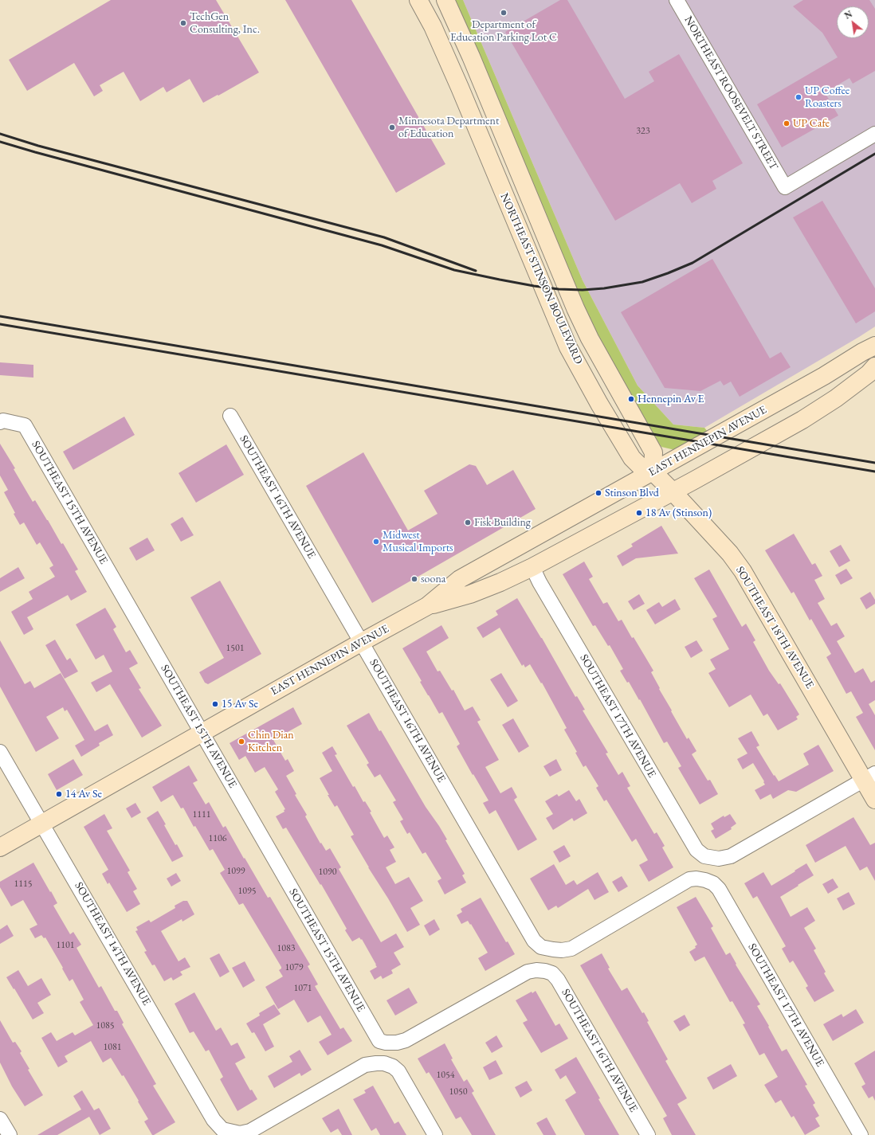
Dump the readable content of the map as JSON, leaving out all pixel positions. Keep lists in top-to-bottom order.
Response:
{
  "streets": {
    "main road": ["NORTHEAST STINSON BOULEVARD", "EAST HENNEPIN AVENUE", "SOUTHEAST 18TH AVENUE"],
    "street": [
      "NORTHEAST ROOSEVELT STREET",
      "SOUTHEAST 16TH AVENUE",
      "SOUTHEAST 15TH AVENUE",
      "SOUTHEAST 17TH AVENUE",
      "SOUTHEAST 14TH AVENUE"
    ]
  },
  "crossings": [
    ["NORTHEAST STINSON BOULEVARD", "EAST HENNEPIN AVENUE"],
    ["NORTHEAST STINSON BOULEVARD", "SOUTHEAST 18TH AVENUE"],
    ["EAST HENNEPIN AVENUE", "SOUTHEAST 16TH AVENUE"],
    ["EAST HENNEPIN AVENUE", "SOUTHEAST 15TH AVENUE"],
    ["EAST HENNEPIN AVENUE", "SOUTHEAST 18TH AVENUE"],
    ["EAST HENNEPIN AVENUE", "SOUTHEAST 17TH AVENUE"],
    ["EAST HENNEPIN AVENUE", "SOUTHEAST 14TH AVENUE"],
    ["SOUTHEAST 16TH AVENUE", "SOUTHEAST 15TH AVENUE"],
    ["SOUTHEAST 16TH AVENUE", "SOUTHEAST 17TH AVENUE"],
    ["SOUTHEAST 18TH AVENUE", "SOUTHEAST 17TH AVENUE"]
  ],
  "places": [
    "Department of Education Parking Lot C",
    "TechGen Consulting, Inc.",
    "UP Coffee Roasters",
    "UP Cafe",
    "Minnesota Department of Education",
    "Hennepin Av E",
    "Stinson Blvd",
    "18 Av (Stinson)",
    "Fisk Building",
    "Midwest Musical Imports",
    "soona",
    "15 Av Se",
    "Chin Dian Kitchen",
    "14 Av Se"
  ],
  "house_numbers": [
    "323",
    "1501",
    "1111",
    "1106",
    "1099",
    "1090",
    "1115",
    "1095",
    "1101",
    "1083",
    "1079",
    "1071",
    "1085",
    "1081",
    "1054",
    "1050"
  ],
  "north": "top left"
}
